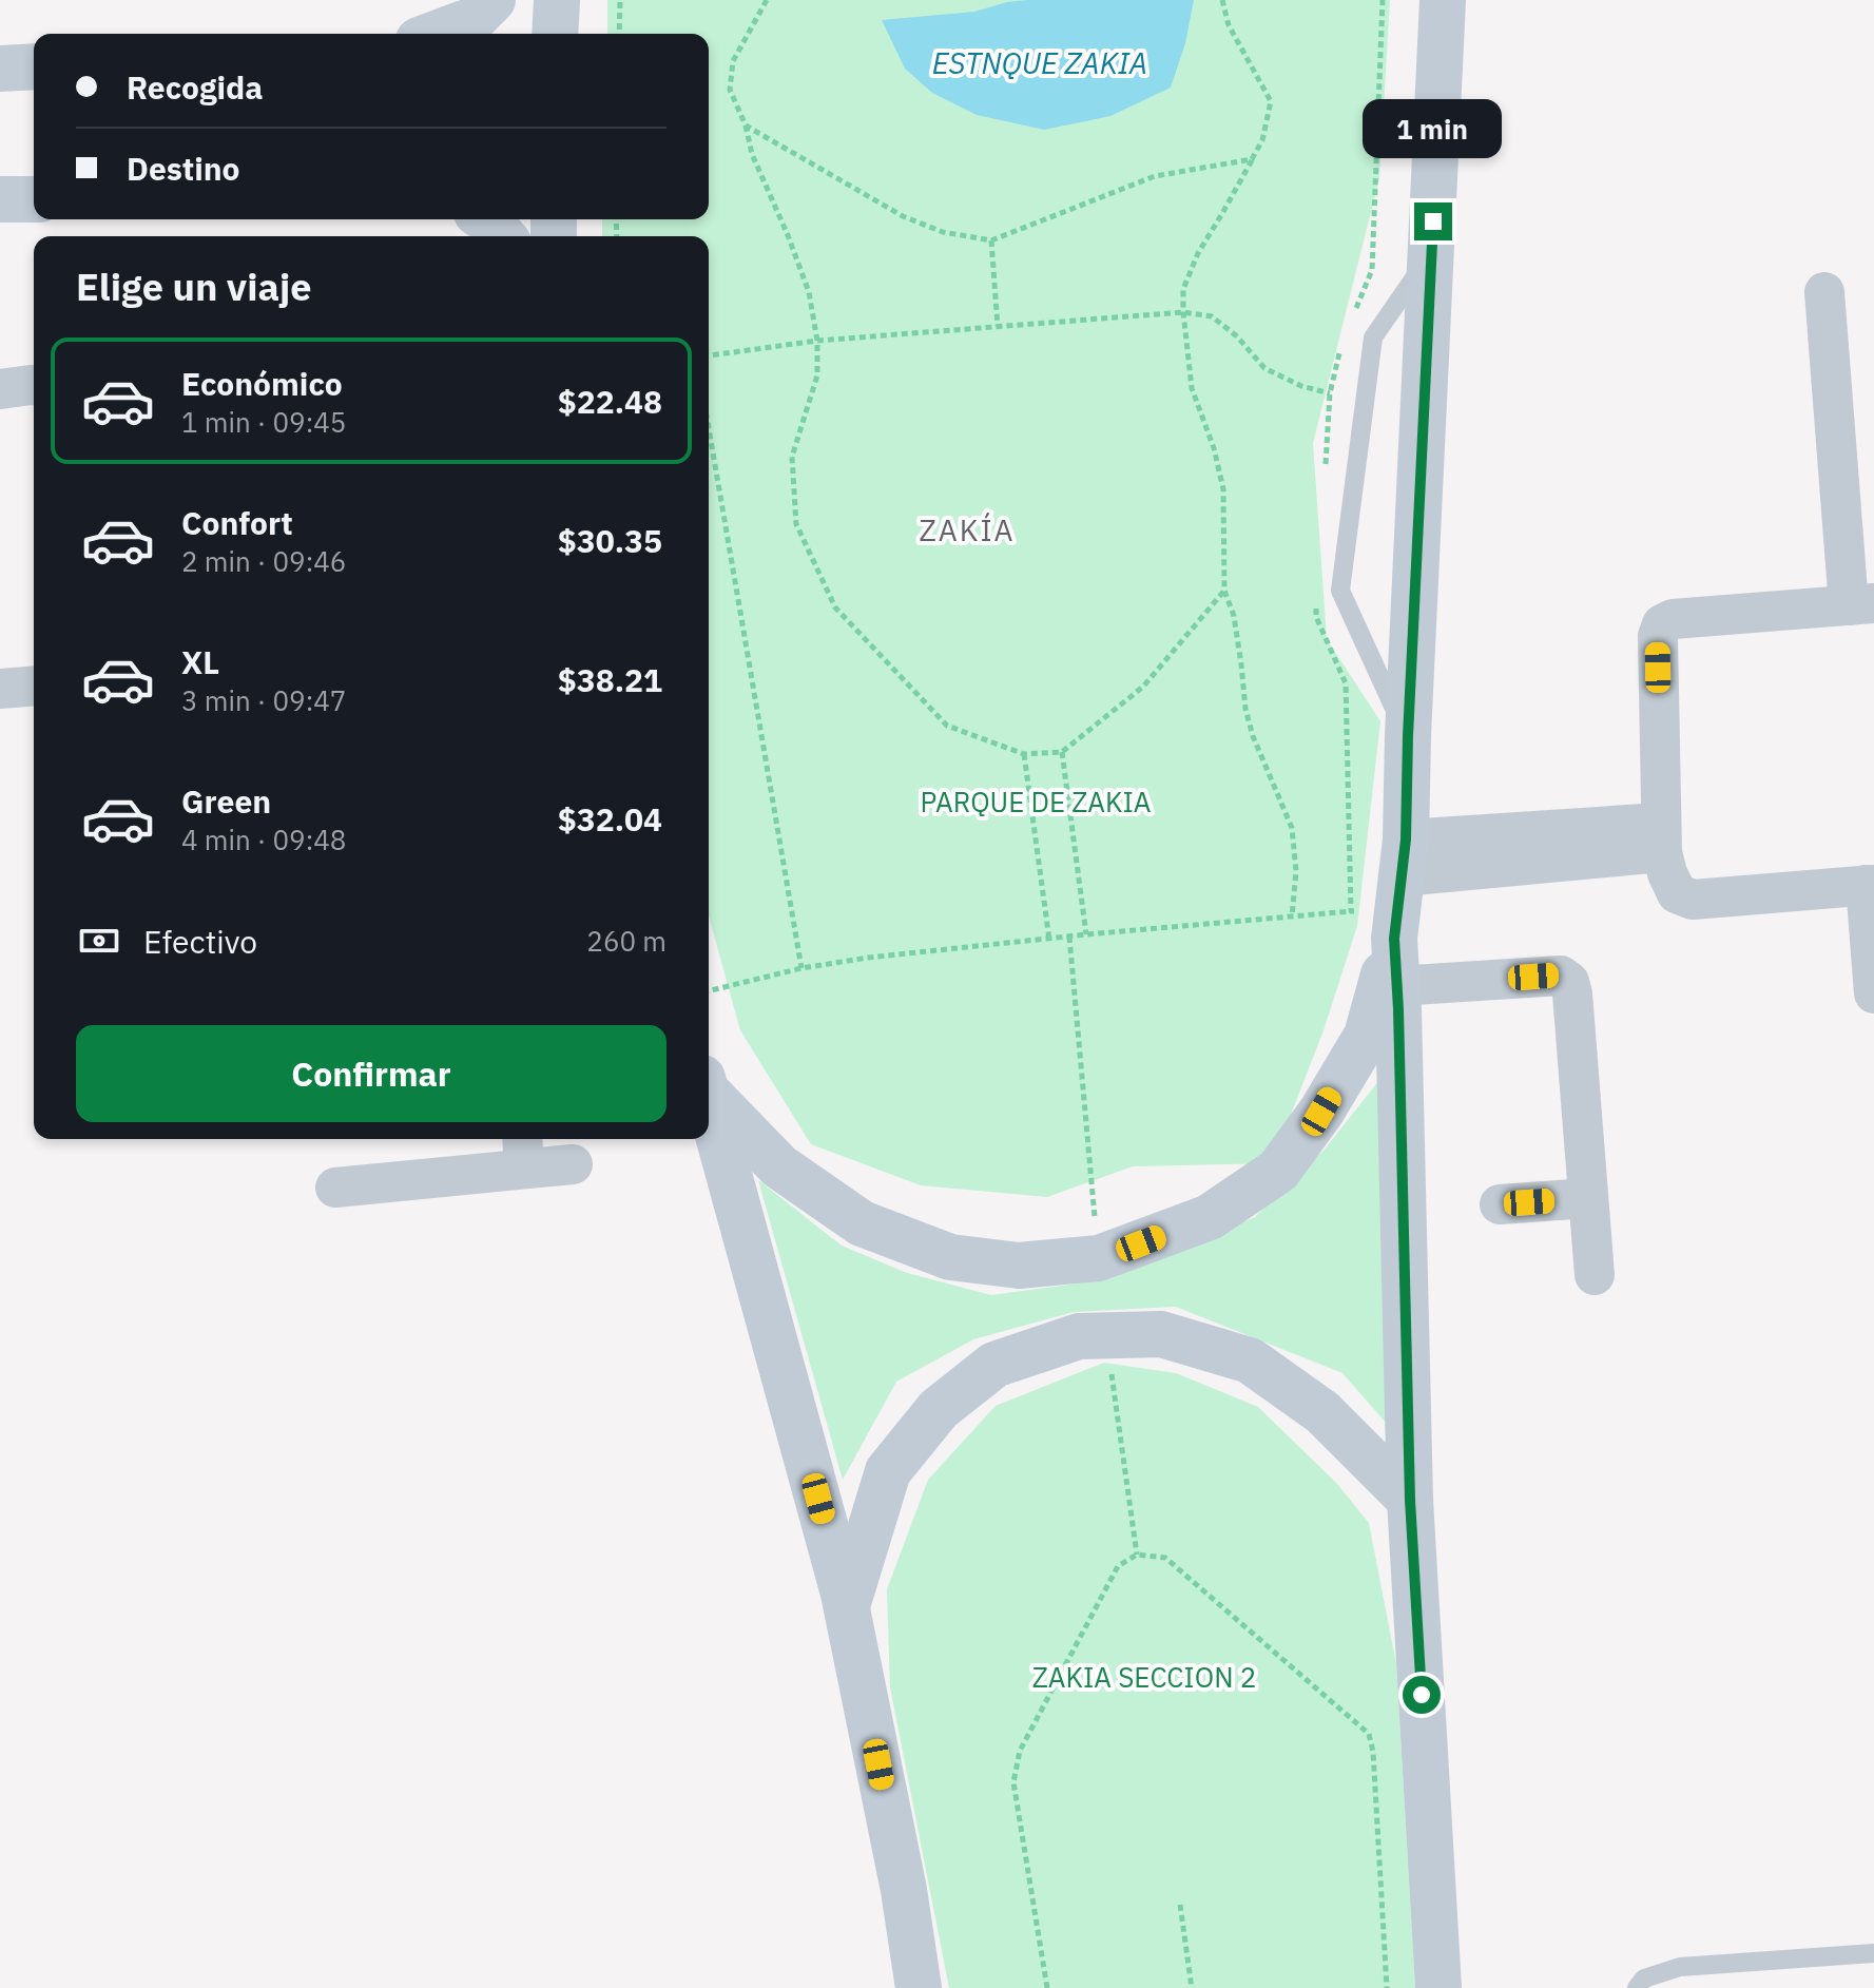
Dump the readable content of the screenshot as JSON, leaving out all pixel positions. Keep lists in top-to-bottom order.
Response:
{
  "districts": ["ZAKÍA"],
  "water": ["ESTNQUE ZAKIA"],
  "parks": ["PARQUE DE ZAKIA", "ZAKIA SECCION 2"],
  "page": {
    "banner": ["Recogida", "Destino"],
    "bubble": "1 min",
    "heading": "Elige un viaje",
    "list": [
      {
        "name": "Económico",
        "note": "1 min · 09:45",
        "value": "$22.48"
      },
      {
        "name": "Confort",
        "note": "2 min · 09:46",
        "value": "$30.35"
      },
      {
        "name": "XL",
        "note": "3 min · 09:47",
        "value": "$38.21"
      },
      {
        "name": "Green",
        "note": "4 min · 09:48",
        "value": "$32.04"
      }
    ],
    "pay": ["Efectivo", "260 m"],
    "buttons": "Confirmar"
  }
}
